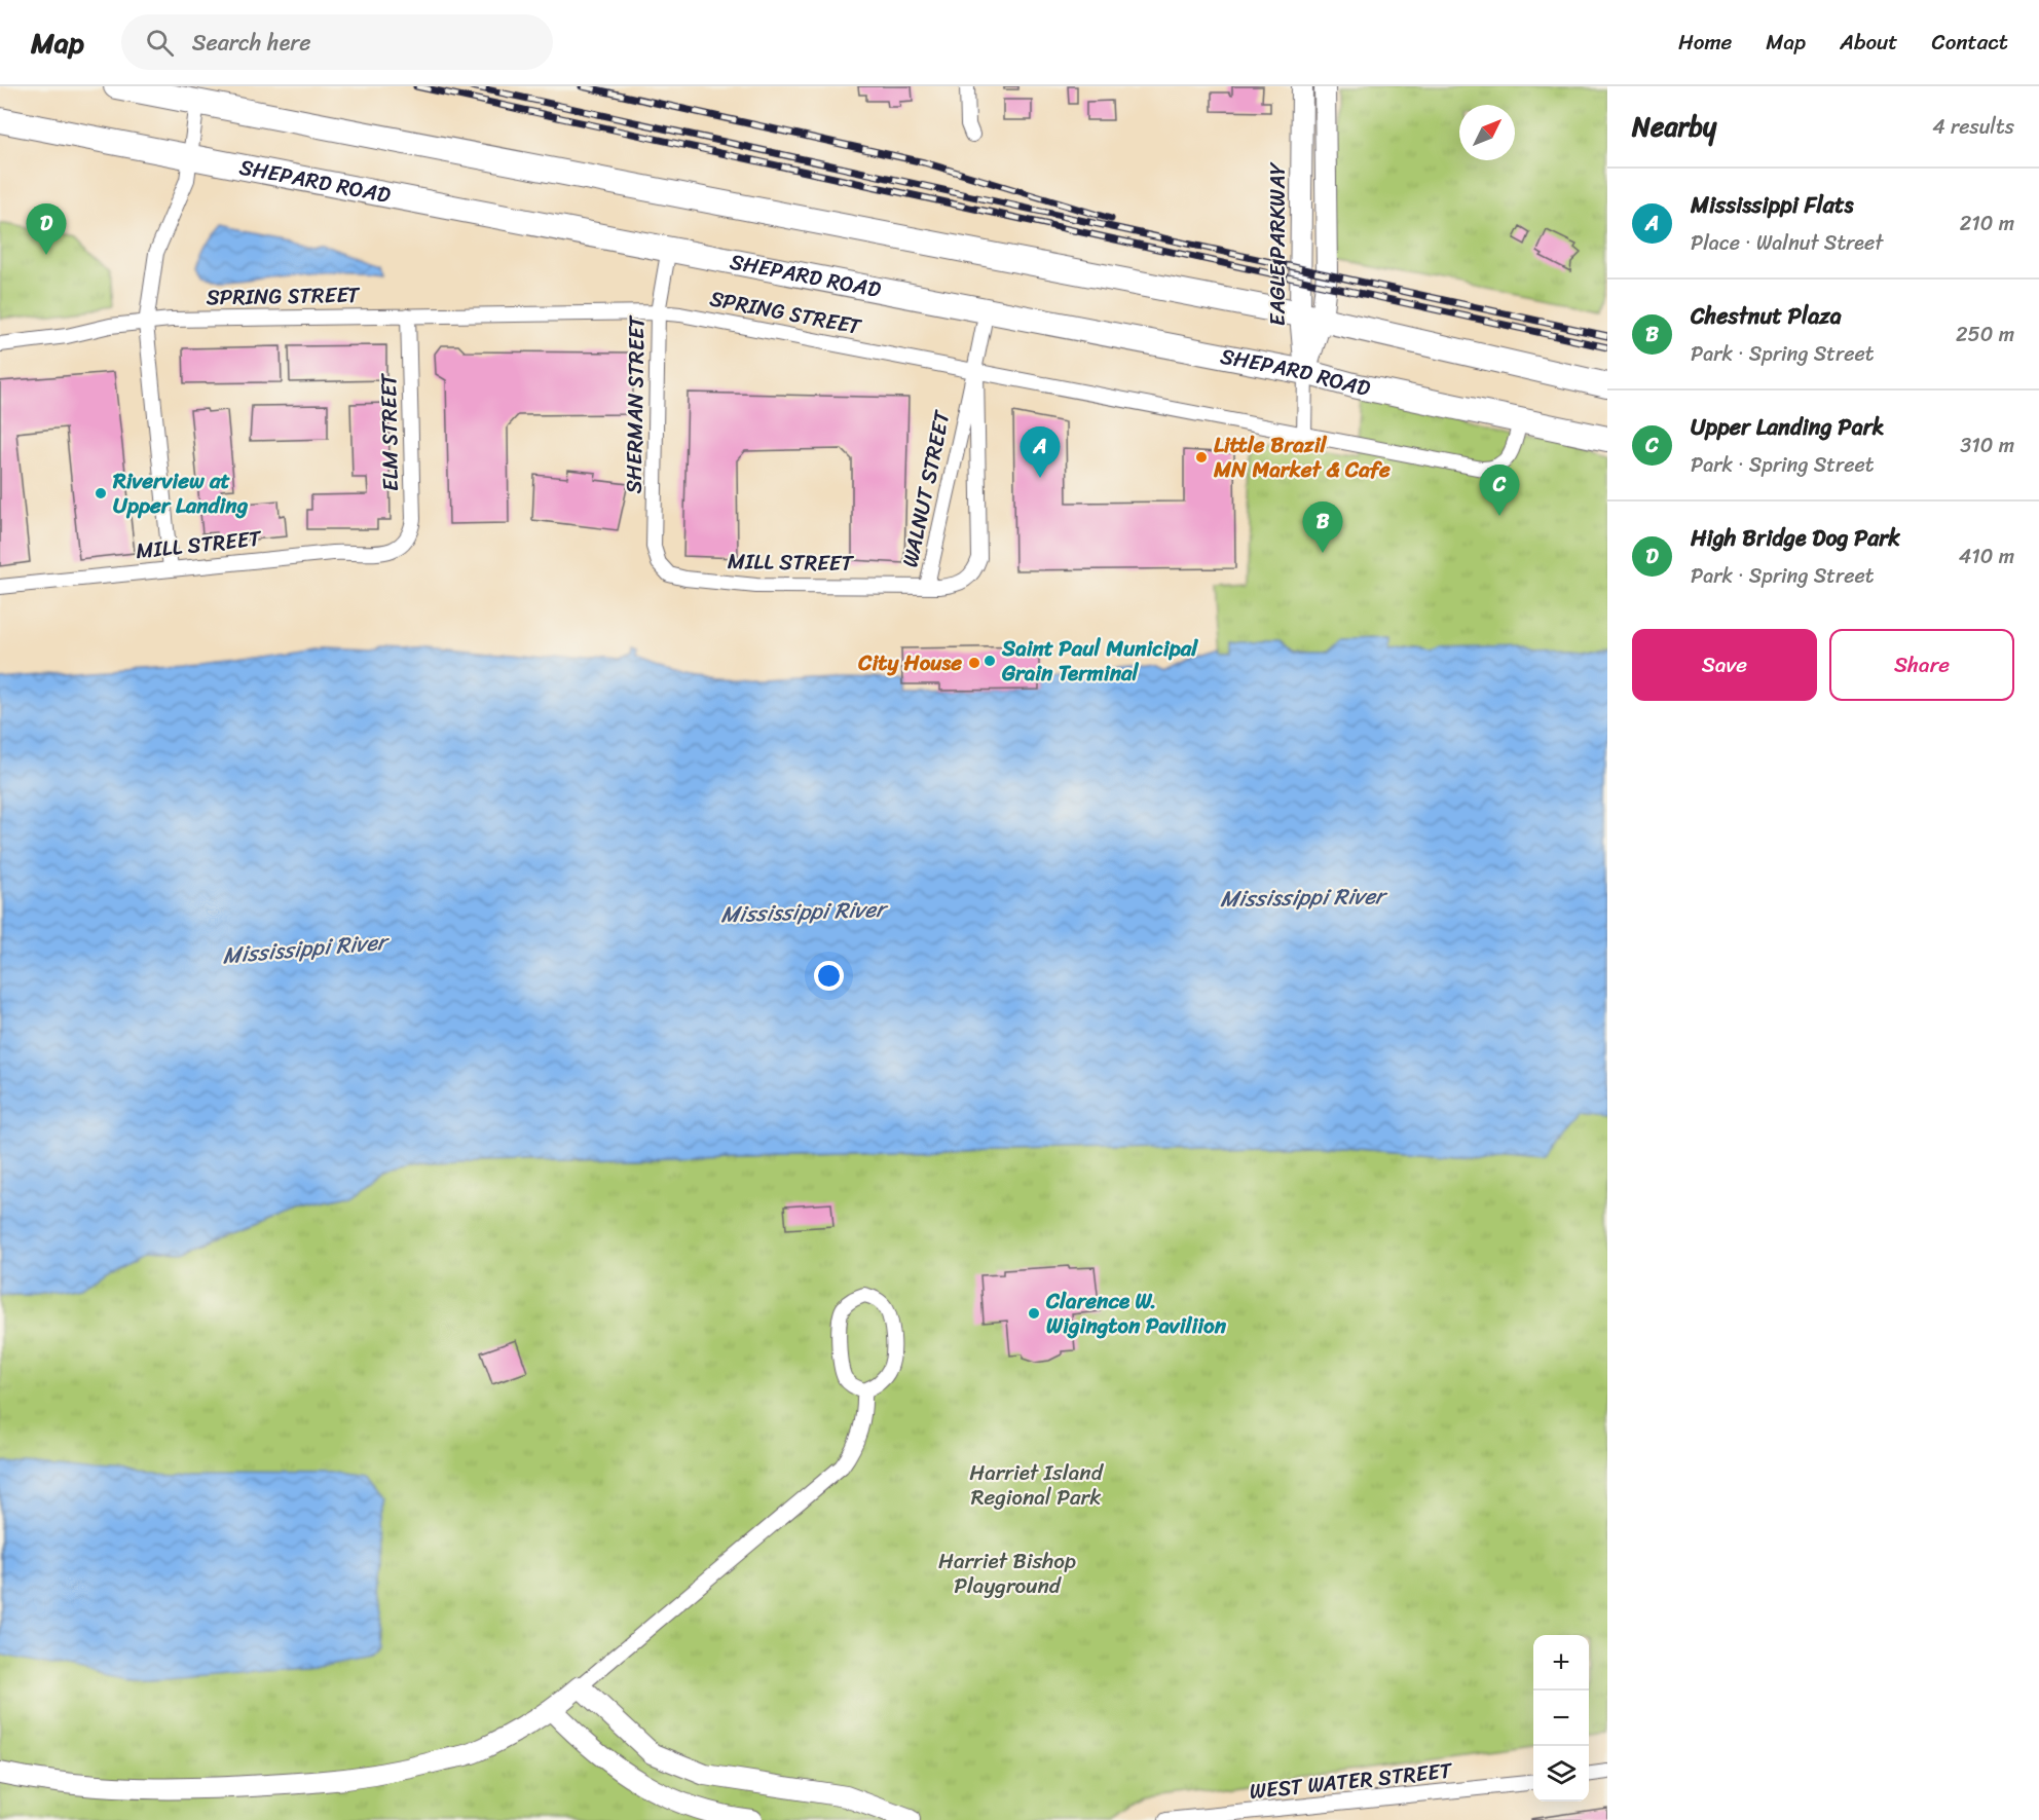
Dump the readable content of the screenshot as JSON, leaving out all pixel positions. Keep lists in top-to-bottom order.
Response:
{
  "streets": {
    "highway": ["SHEPARD ROAD"],
    "street": [
      "EAGLE PARKWAY",
      "SPRING STREET",
      "SHERMAN STREET",
      "ELM STREET",
      "WALNUT STREET",
      "MILL STREET",
      "WEST WATER STREET"
    ]
  },
  "crossings": [
    ["SHEPARD ROAD", "EAGLE PARKWAY"],
    ["SHEPARD ROAD", "SPRING STREET"],
    ["SHEPARD ROAD", "SHERMAN STREET"],
    ["SHEPARD ROAD", "WALNUT STREET"],
    ["SPRING STREET", "SHERMAN STREET"],
    ["SPRING STREET", "ELM STREET"],
    ["SPRING STREET", "WALNUT STREET"],
    ["SHERMAN STREET", "MILL STREET"],
    ["ELM STREET", "MILL STREET"],
    ["WALNUT STREET", "MILL STREET"]
  ],
  "water": ["Mississippi River"],
  "parks": ["Harriet Island Regional Park", "Harriet Bishop Playground"],
  "places": [
    "Little Brazil MN Market & Cafe",
    "Riverview at Upper Landing",
    "Saint Paul Municipal Grain Terminal",
    "City House",
    "Clarence W. Wigington Paviliion"
  ],
  "north": "top right",
  "page": {
    "header": "Map",
    "search": "Search here",
    "nav": [
      "Home",
      "Map",
      "About",
      "Contact"
    ],
    "heading": ["Nearby", "4 results"],
    "list": [
      {
        "mark": "A",
        "name": "Mississippi Flats",
        "note": "Place · Walnut Street",
        "value": "210 m"
      },
      {
        "mark": "B",
        "name": "Chestnut Plaza",
        "note": "Park · Spring Street",
        "value": "250 m"
      },
      {
        "mark": "C",
        "name": "Upper Landing Park",
        "note": "Park · Spring Street",
        "value": "310 m"
      },
      {
        "mark": "D",
        "name": "High Bridge Dog Park",
        "note": "Park · Spring Street",
        "value": "410 m"
      }
    ],
    "pins": [
      "D",
      "A",
      "C",
      "B"
    ],
    "buttons": ["Save", "Share"],
    "map_buttons": ["+", "−"]
  }
}
